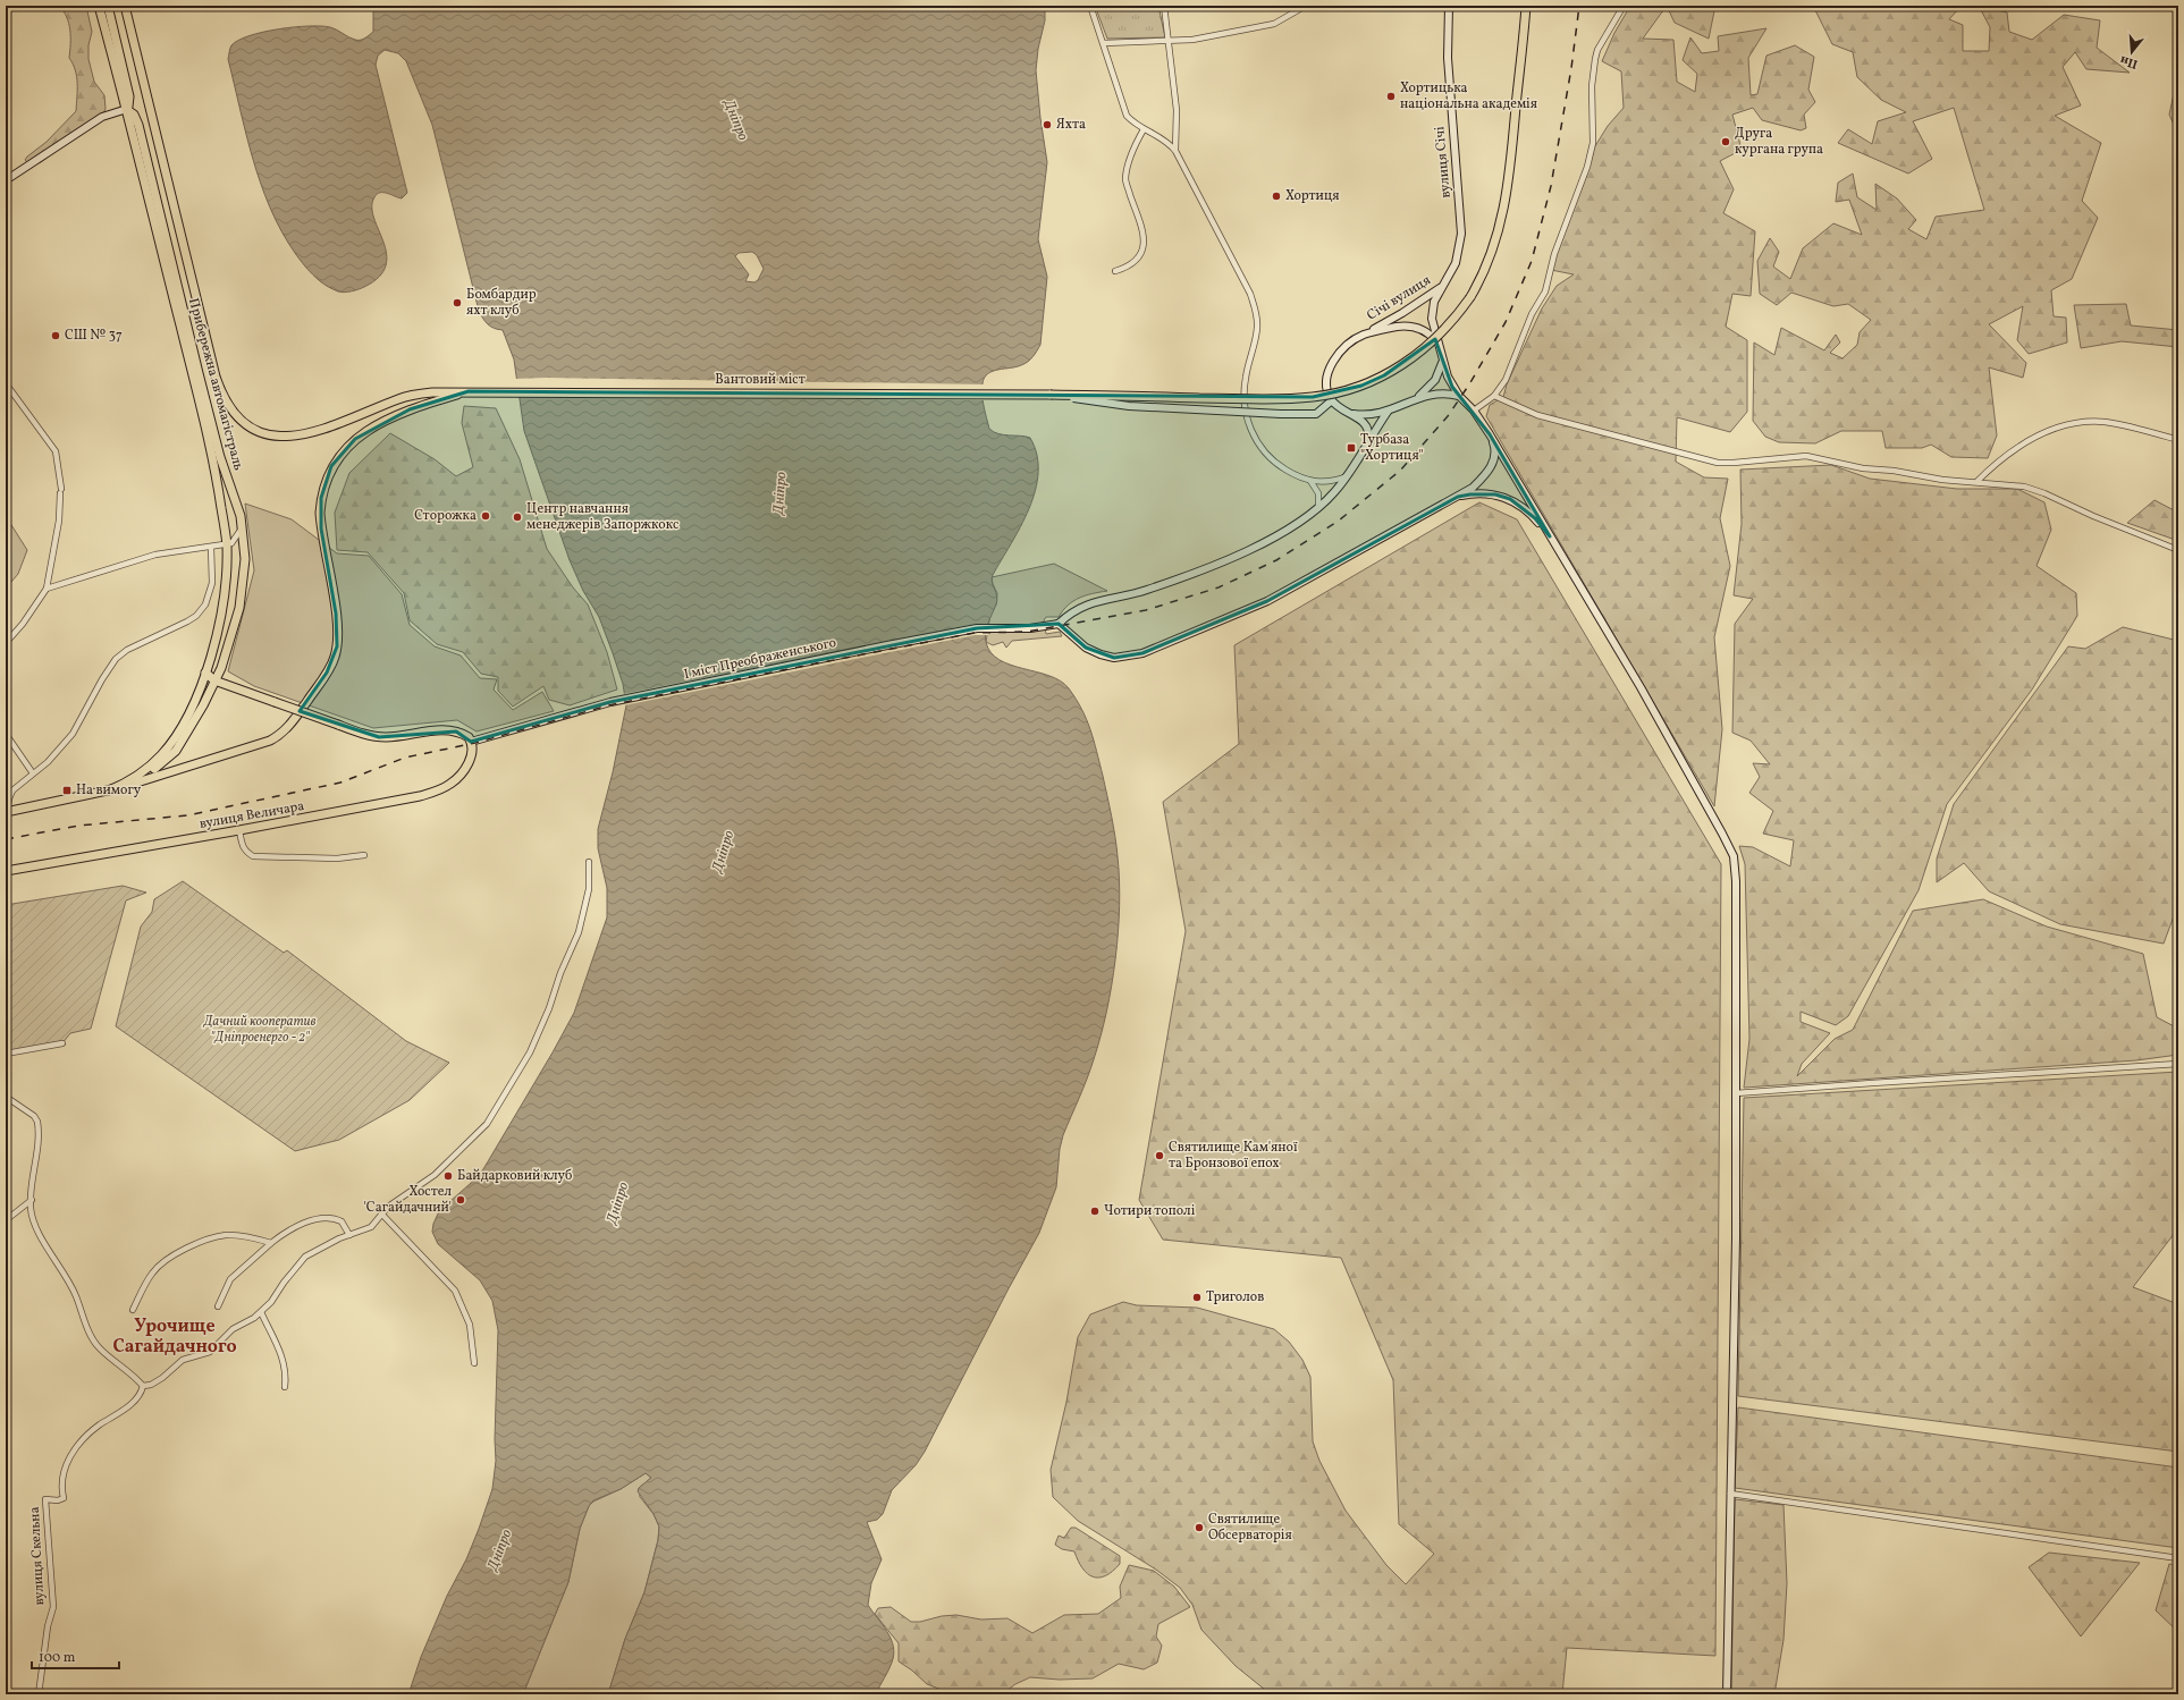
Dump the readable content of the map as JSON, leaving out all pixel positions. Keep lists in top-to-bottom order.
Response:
{
  "streets": {
    "main road": [
      "вулиця Січі",
      "Січі вулиця",
      "Вантовий міст",
      "Прибережна автомагістраль",
      "I міст Преображенського",
      "вулиця Величара"
    ],
    "street": ["вулиця Скельна"]
  },
  "crossings": [
    ["вулиця Січі", "Січі вулиця"],
    ["I міст Преображенського", "вулиця Величара"]
  ],
  "districts": ["Урочище Сагайдачного"],
  "water": ["Дніпро"],
  "parks": ["Дачний кооператив \"Дніпроенерго - 2\""],
  "places": {
    "other": [
      "Хортицька національна академія",
      "Яхта",
      "Друга кургана група",
      "Хортиця",
      "Бомбардир яхт клуб",
      "СШ № 37",
      "Сторожка",
      "Центр навчання менеджерів Запоржкокс",
      "Святилище Кам'яної та Бронзової епох",
      "Байдарковий клуб",
      "Хостел 'Сагайдачний'",
      "Чотири тополі",
      "Триголов",
      "Святилище Обсерваторія"
    ],
    "transit": ["Турбаза \"Хортиця\"", "На вимогу"]
  },
  "scale_bar": "100 m",
  "north": "bottom"
}
